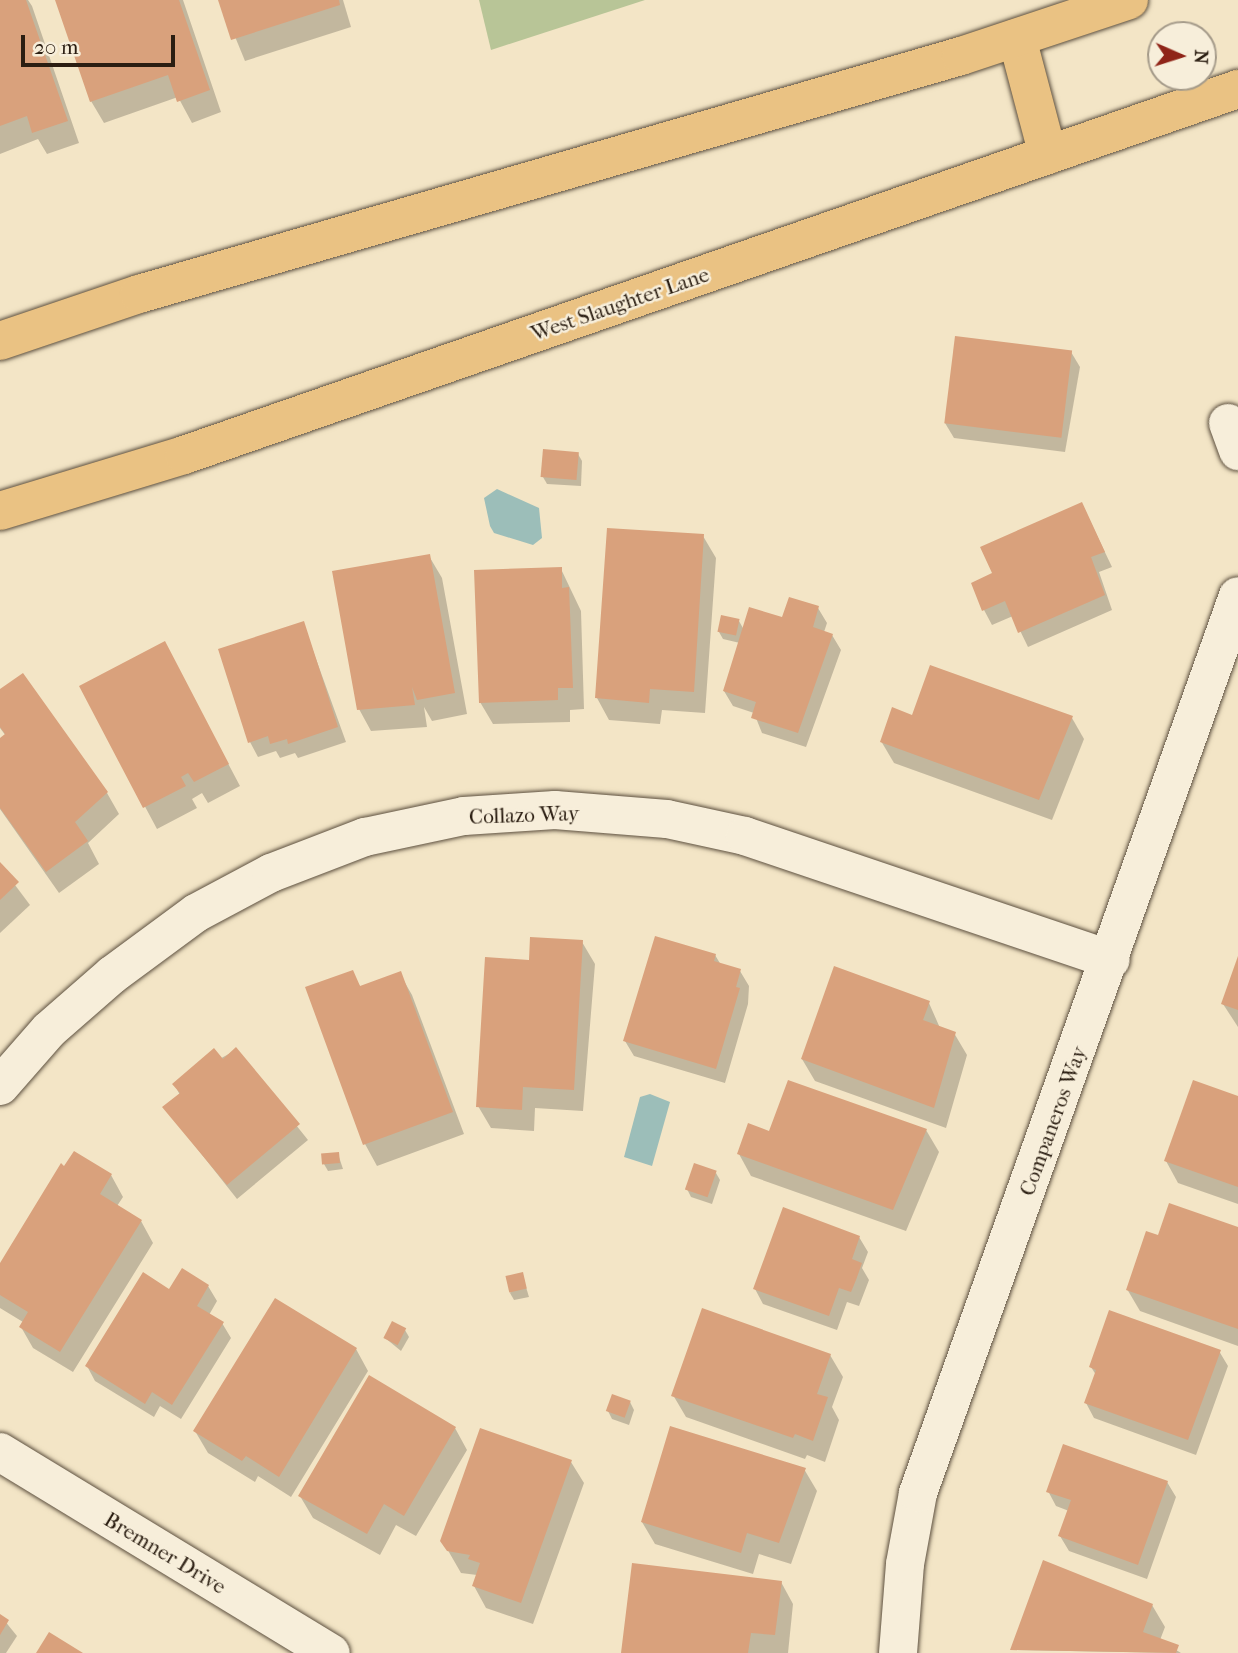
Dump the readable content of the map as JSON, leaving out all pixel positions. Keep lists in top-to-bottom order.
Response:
{
  "streets": {
    "main road": ["West Slaughter Lane"],
    "street": ["Collazo Way", "Companeros Way", "Bremner Drive"]
  },
  "crossings": [
    ["Collazo Way", "Companeros Way"]
  ],
  "scale_bar": "20 m",
  "north": "right"
}
